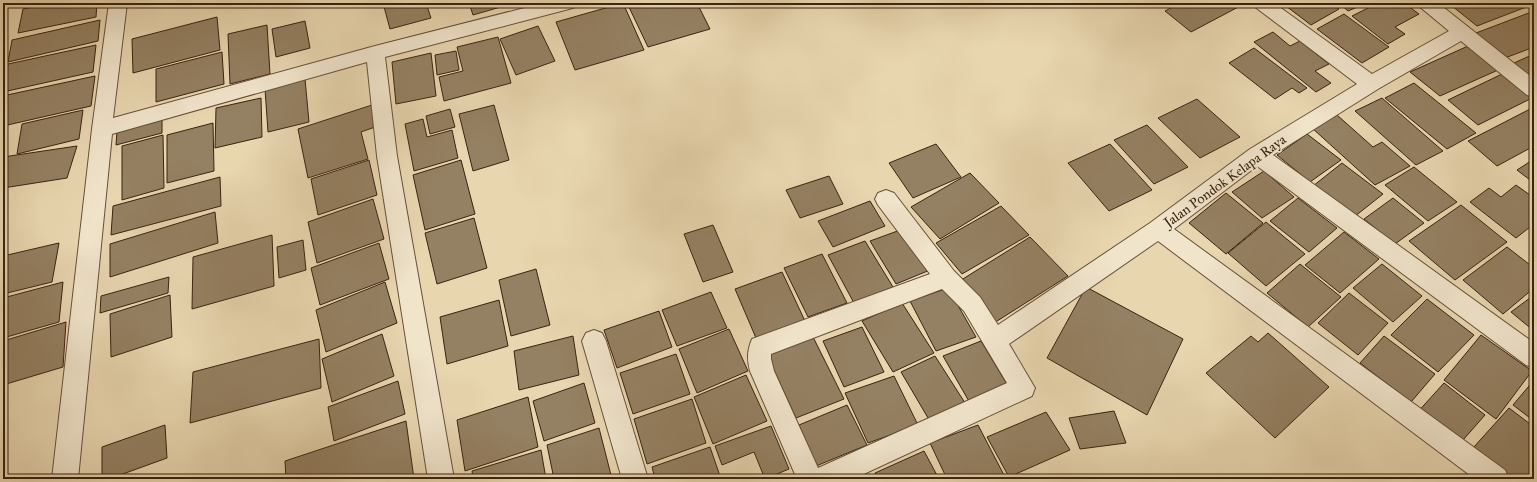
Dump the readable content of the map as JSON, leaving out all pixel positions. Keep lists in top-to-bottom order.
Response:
{
  "streets": {
    "street": ["Jalan Pondok Kelapa Raya"]
  }
}
